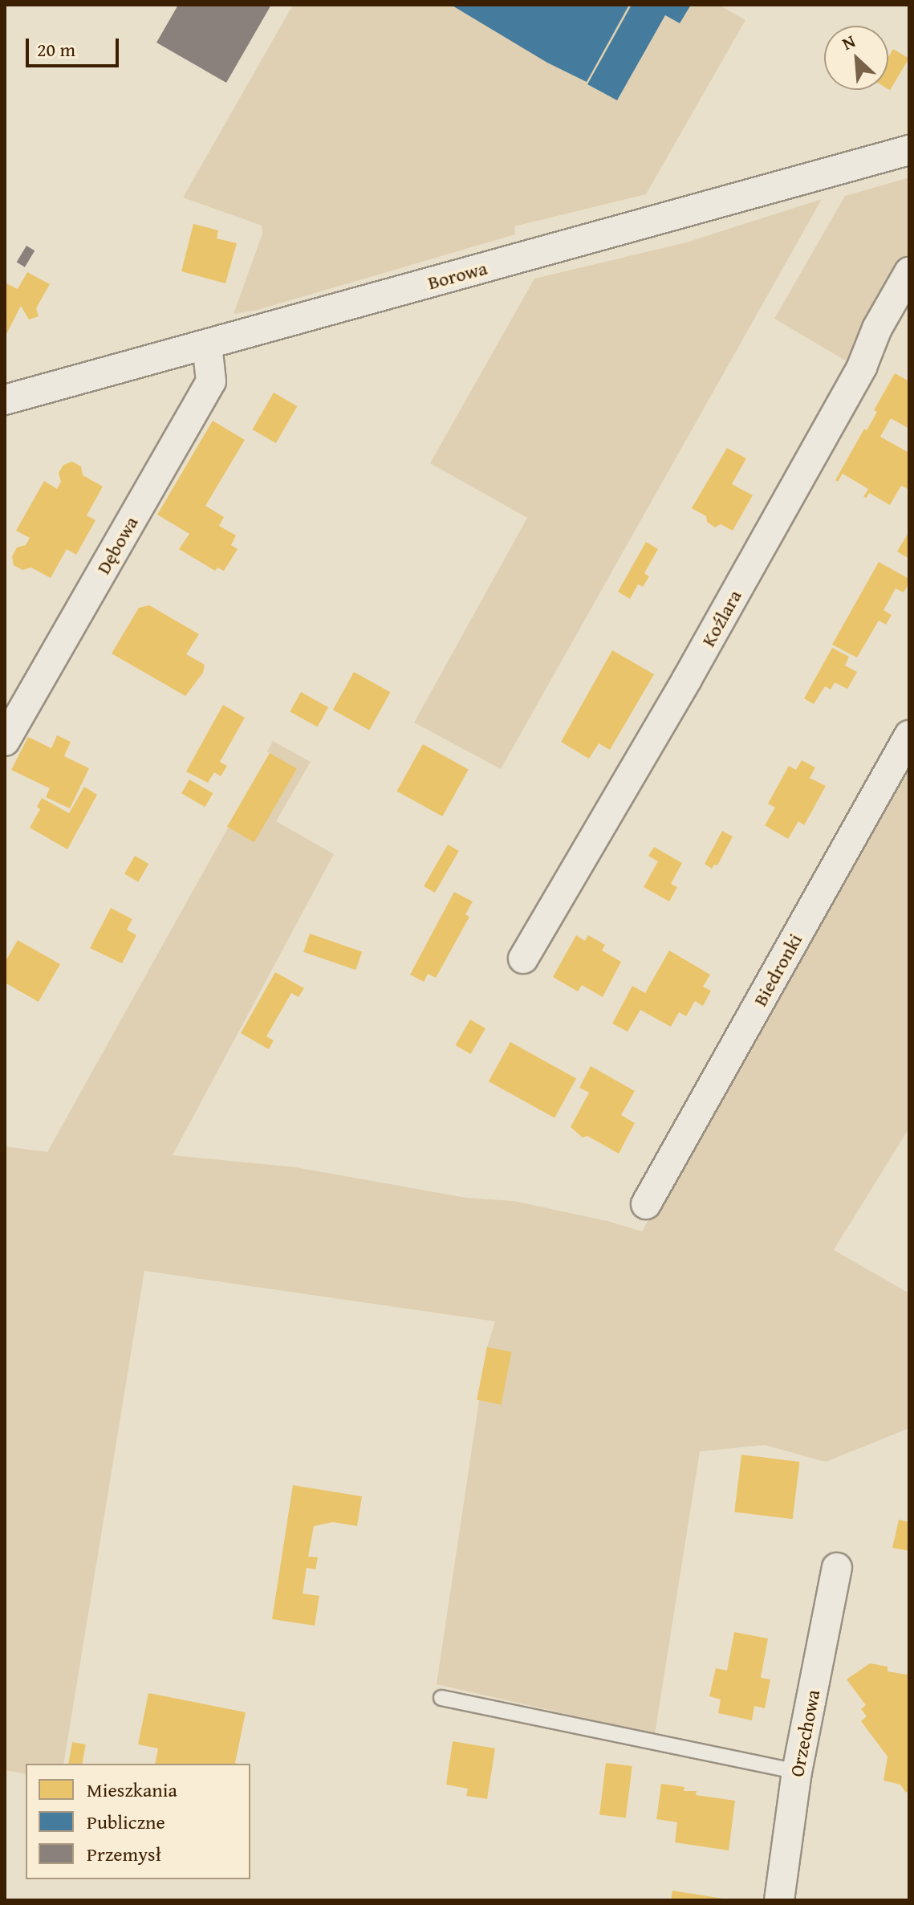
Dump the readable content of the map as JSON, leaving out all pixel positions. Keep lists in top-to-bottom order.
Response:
{
  "streets": {
    "street": [
      "Borowa",
      "Dębowa",
      "Koźlara",
      "Biedronki",
      "Orzechowa"
    ]
  },
  "crossings": [
    ["Borowa", "Dębowa"]
  ],
  "legend": ["Mieszkania", "Publiczne", "Przemysł"],
  "scale_bar": "20 m",
  "north": "top left"
}
